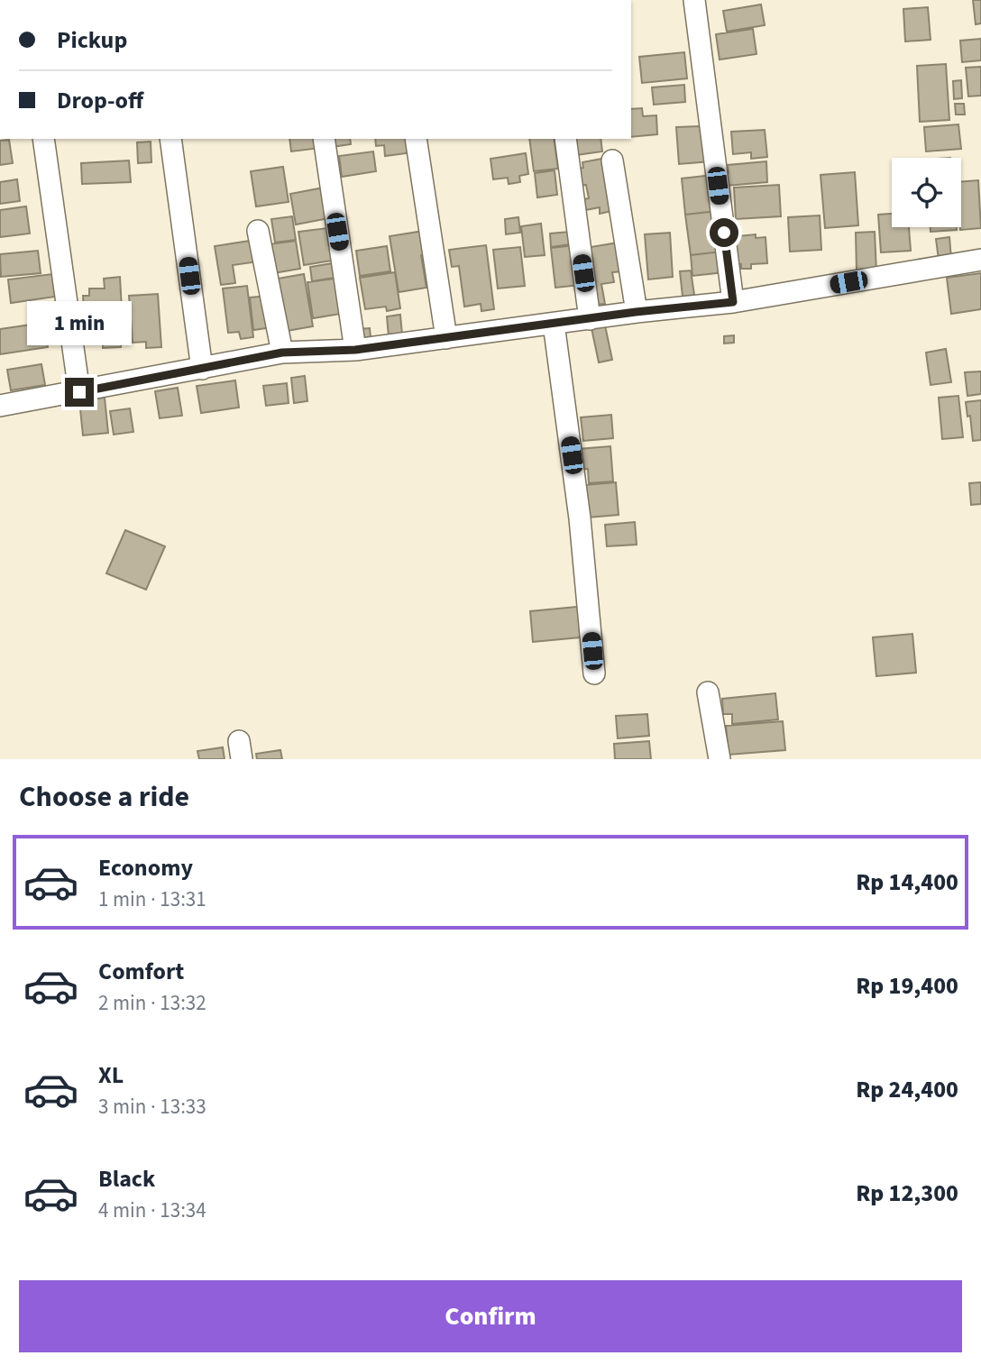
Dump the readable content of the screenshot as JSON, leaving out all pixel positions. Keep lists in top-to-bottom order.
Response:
{
  "page": {
    "banner": ["Pickup", "Drop-off"],
    "bubble": "1 min",
    "heading": "Choose a ride",
    "list": [
      {
        "name": "Economy",
        "note": "1 min · 13:31",
        "value": "Rp 14,400"
      },
      {
        "name": "Comfort",
        "note": "2 min · 13:32",
        "value": "Rp 19,400"
      },
      {
        "name": "XL",
        "note": "3 min · 13:33",
        "value": "Rp 24,400"
      },
      {
        "name": "Black",
        "note": "4 min · 13:34",
        "value": "Rp 12,300"
      }
    ],
    "buttons": "Confirm"
  }
}
